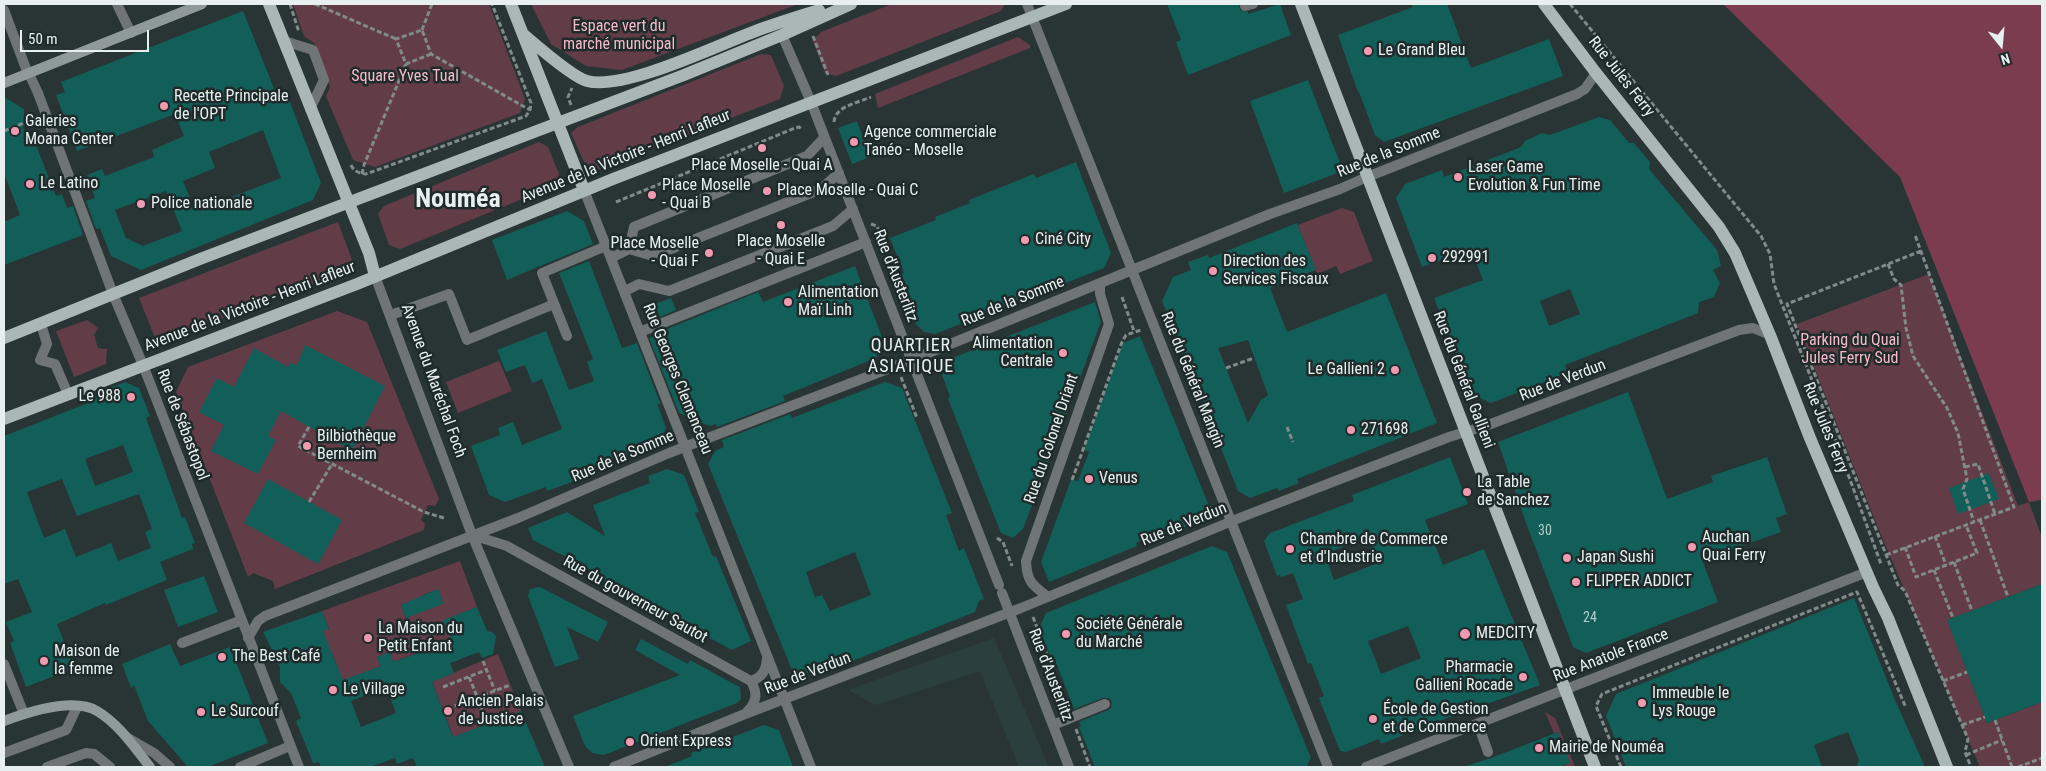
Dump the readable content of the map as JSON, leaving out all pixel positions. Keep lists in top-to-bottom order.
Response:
{
  "streets": {
    "main road": [
      "Rue Jules Ferry",
      "Avenue de la Victoire - Henri Lafleur",
      "Rue Georges Clemenceau",
      "Rue du Général Gallieni",
      "Avenue du Maréchal Foch"
    ],
    "street": [
      "Rue de la Somme",
      "Rue d'Austerlitz",
      "Rue du Général Mangin",
      "Rue de Verdun",
      "Rue de Sébastopol",
      "Rue du Colonel Driant",
      "Rue du gouverneur Sautot",
      "Rue Anatole France"
    ]
  },
  "crossings": [
    ["Rue Jules Ferry", "Rue de la Somme"],
    ["Rue Jules Ferry", "Rue de Verdun"],
    ["Rue Jules Ferry", "Rue Anatole France"],
    ["Rue de la Somme", "Rue d'Austerlitz"],
    ["Rue de la Somme", "Rue Georges Clemenceau"],
    ["Rue de la Somme", "Rue du Général Mangin"],
    ["Rue de la Somme", "Rue du Général Gallieni"],
    ["Rue de la Somme", "Avenue du Maréchal Foch"],
    ["Rue de la Somme", "Rue de Sébastopol"],
    ["Rue de la Somme", "Rue du Colonel Driant"],
    ["Rue de la Somme", "Rue du gouverneur Sautot"],
    ["Avenue de la Victoire - Henri Lafleur", "Rue d'Austerlitz"],
    ["Avenue de la Victoire - Henri Lafleur", "Rue Georges Clemenceau"],
    ["Avenue de la Victoire - Henri Lafleur", "Rue du Général Mangin"],
    ["Avenue de la Victoire - Henri Lafleur", "Avenue du Maréchal Foch"],
    ["Avenue de la Victoire - Henri Lafleur", "Rue de Sébastopol"],
    ["Rue d'Austerlitz", "Rue de Verdun"],
    ["Rue Georges Clemenceau", "Rue de Verdun"],
    ["Rue du Général Mangin", "Rue de Verdun"],
    ["Rue du Général Gallieni", "Rue de Verdun"],
    ["Rue du Général Gallieni", "Rue Anatole France"],
    ["Avenue du Maréchal Foch", "Rue du gouverneur Sautot"],
    ["Rue de Verdun", "Rue du Colonel Driant"]
  ],
  "districts": ["Nouméa", "QUARTIER ASIATIQUE"],
  "parks": ["Espace vert du marché municipal", "Square Yves Tual", "Parking du Quai Jules Ferry Sud"],
  "places": [
    "Le Grand Bleu",
    "Recette Principale de l'OPT",
    "Galeries Moana Center",
    "Agence commerciale Tanéo - Moselle",
    "Place Moselle - Quai A",
    "Laser Game Evolution & Fun Time",
    "Le Latino",
    "Place Moselle - Quai C",
    "Place Moselle - Quai B",
    "Police nationale",
    "Place Moselle - Quai E",
    "Ciné City",
    "Place Moselle - Quai F",
    "292991",
    "Direction des Services Fiscaux",
    "Alimentation Maï Linh",
    "Alimentation Centrale",
    "Le Gallieni 2",
    "Le 988",
    "271698",
    "Bilbiothèque Bernheim",
    "Venus",
    "La Table de Sanchez",
    "Auchan Quai Ferry",
    "Chambre de Commerce et d'Industrie",
    "Japan Sushi",
    "FLIPPER ADDICT",
    "Société Générale du Marché",
    "MEDCITY",
    "La Maison du Petit Enfant",
    "The Best Café",
    "Maison de la femme",
    "Pharmacie Gallieni Rocade",
    "Le Village",
    "Immeuble le Lys Rouge",
    "Ancien Palais de Justice",
    "Le Surcouf",
    "École de Gestion et de Commerce",
    "Orient Express",
    "Mairie de Nouméa"
  ],
  "house_numbers": ["30", "24"],
  "scale_bar": "50 m",
  "north": "bottom"
}
